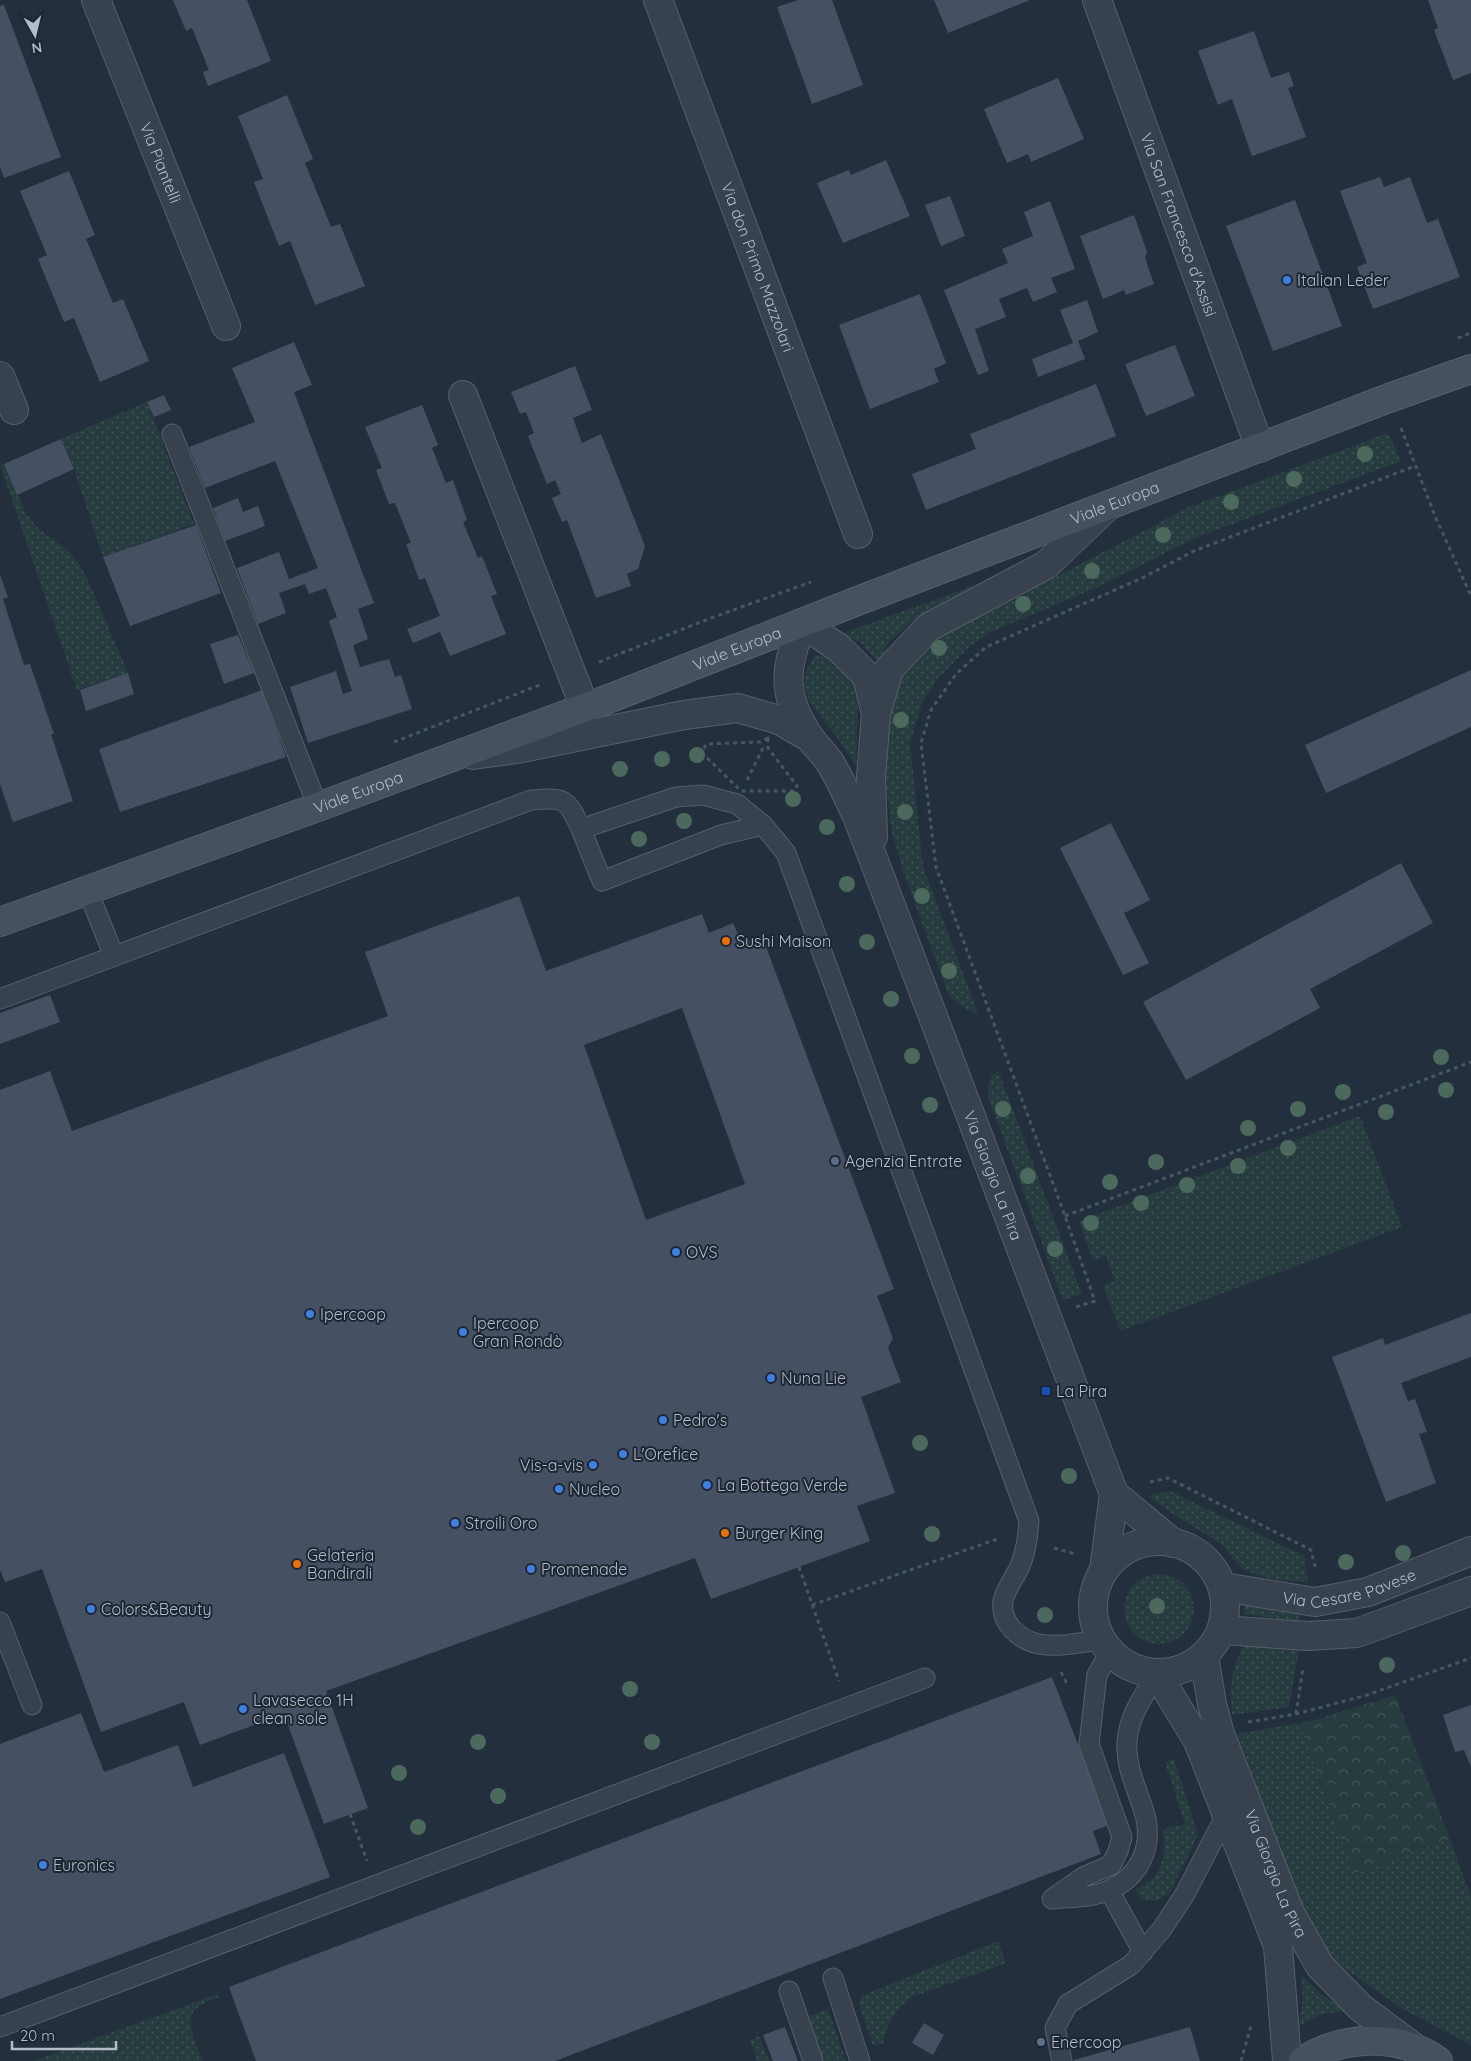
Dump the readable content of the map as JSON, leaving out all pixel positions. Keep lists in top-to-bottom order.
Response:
{
  "streets": {
    "street": [
      "Via Piantelli",
      "Via San Francesco d'Assisi",
      "Via don Primo Mazzolari",
      "Viale Europa",
      "Via Giorgio La Pira",
      "Via Cesare Pavese"
    ]
  },
  "crossings": [
    ["Via San Francesco d'Assisi", "Viale Europa"],
    ["Via Giorgio La Pira", "Via Cesare Pavese"]
  ],
  "places": {
    "other": [
      "Italian Leder",
      "Sushi Maison",
      "Agenzia Entrate",
      "OVS",
      "Ipercoop",
      "Ipercoop Gran Rondò",
      "Nuna Lie",
      "Pedro's",
      "L'Orefice",
      "Vis-a-vis",
      "La Bottega Verde",
      "Nucleo",
      "Stroili Oro",
      "Burger King",
      "Gelateria Bandirali",
      "Promenade",
      "Colors&Beauty",
      "Lavasecco 1H clean sole",
      "Euronics",
      "Enercoop"
    ],
    "transit": ["La Pira"]
  },
  "scale_bar": "20 m",
  "north": "bottom"
}
